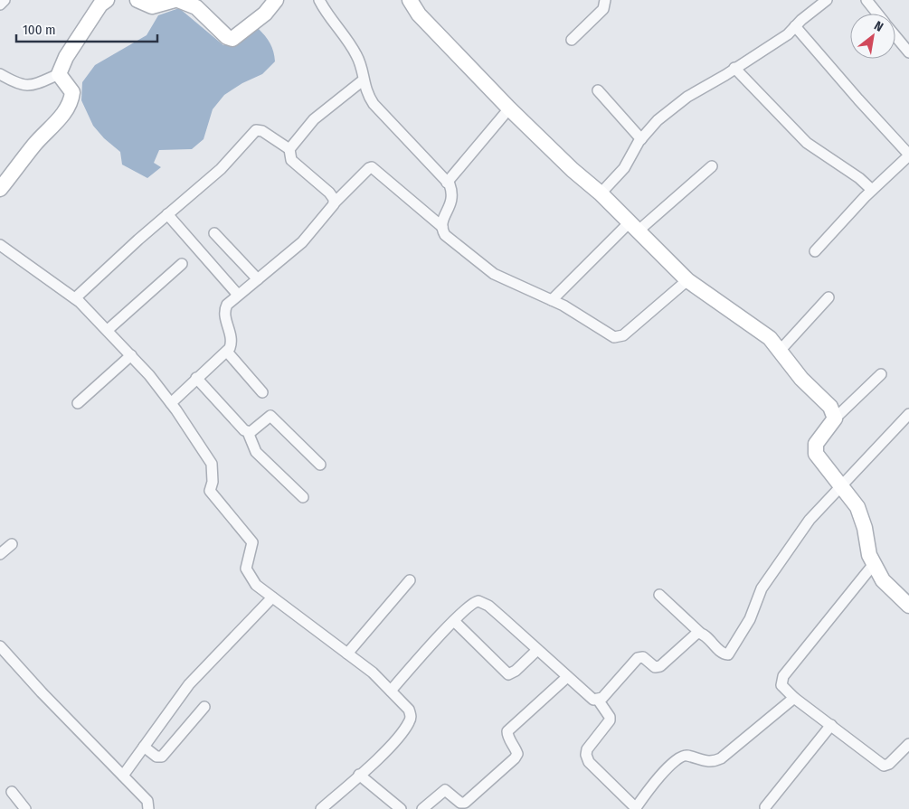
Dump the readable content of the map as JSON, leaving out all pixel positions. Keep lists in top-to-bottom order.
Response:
{
  "scale_bar": "100 m",
  "north": "top right"
}
